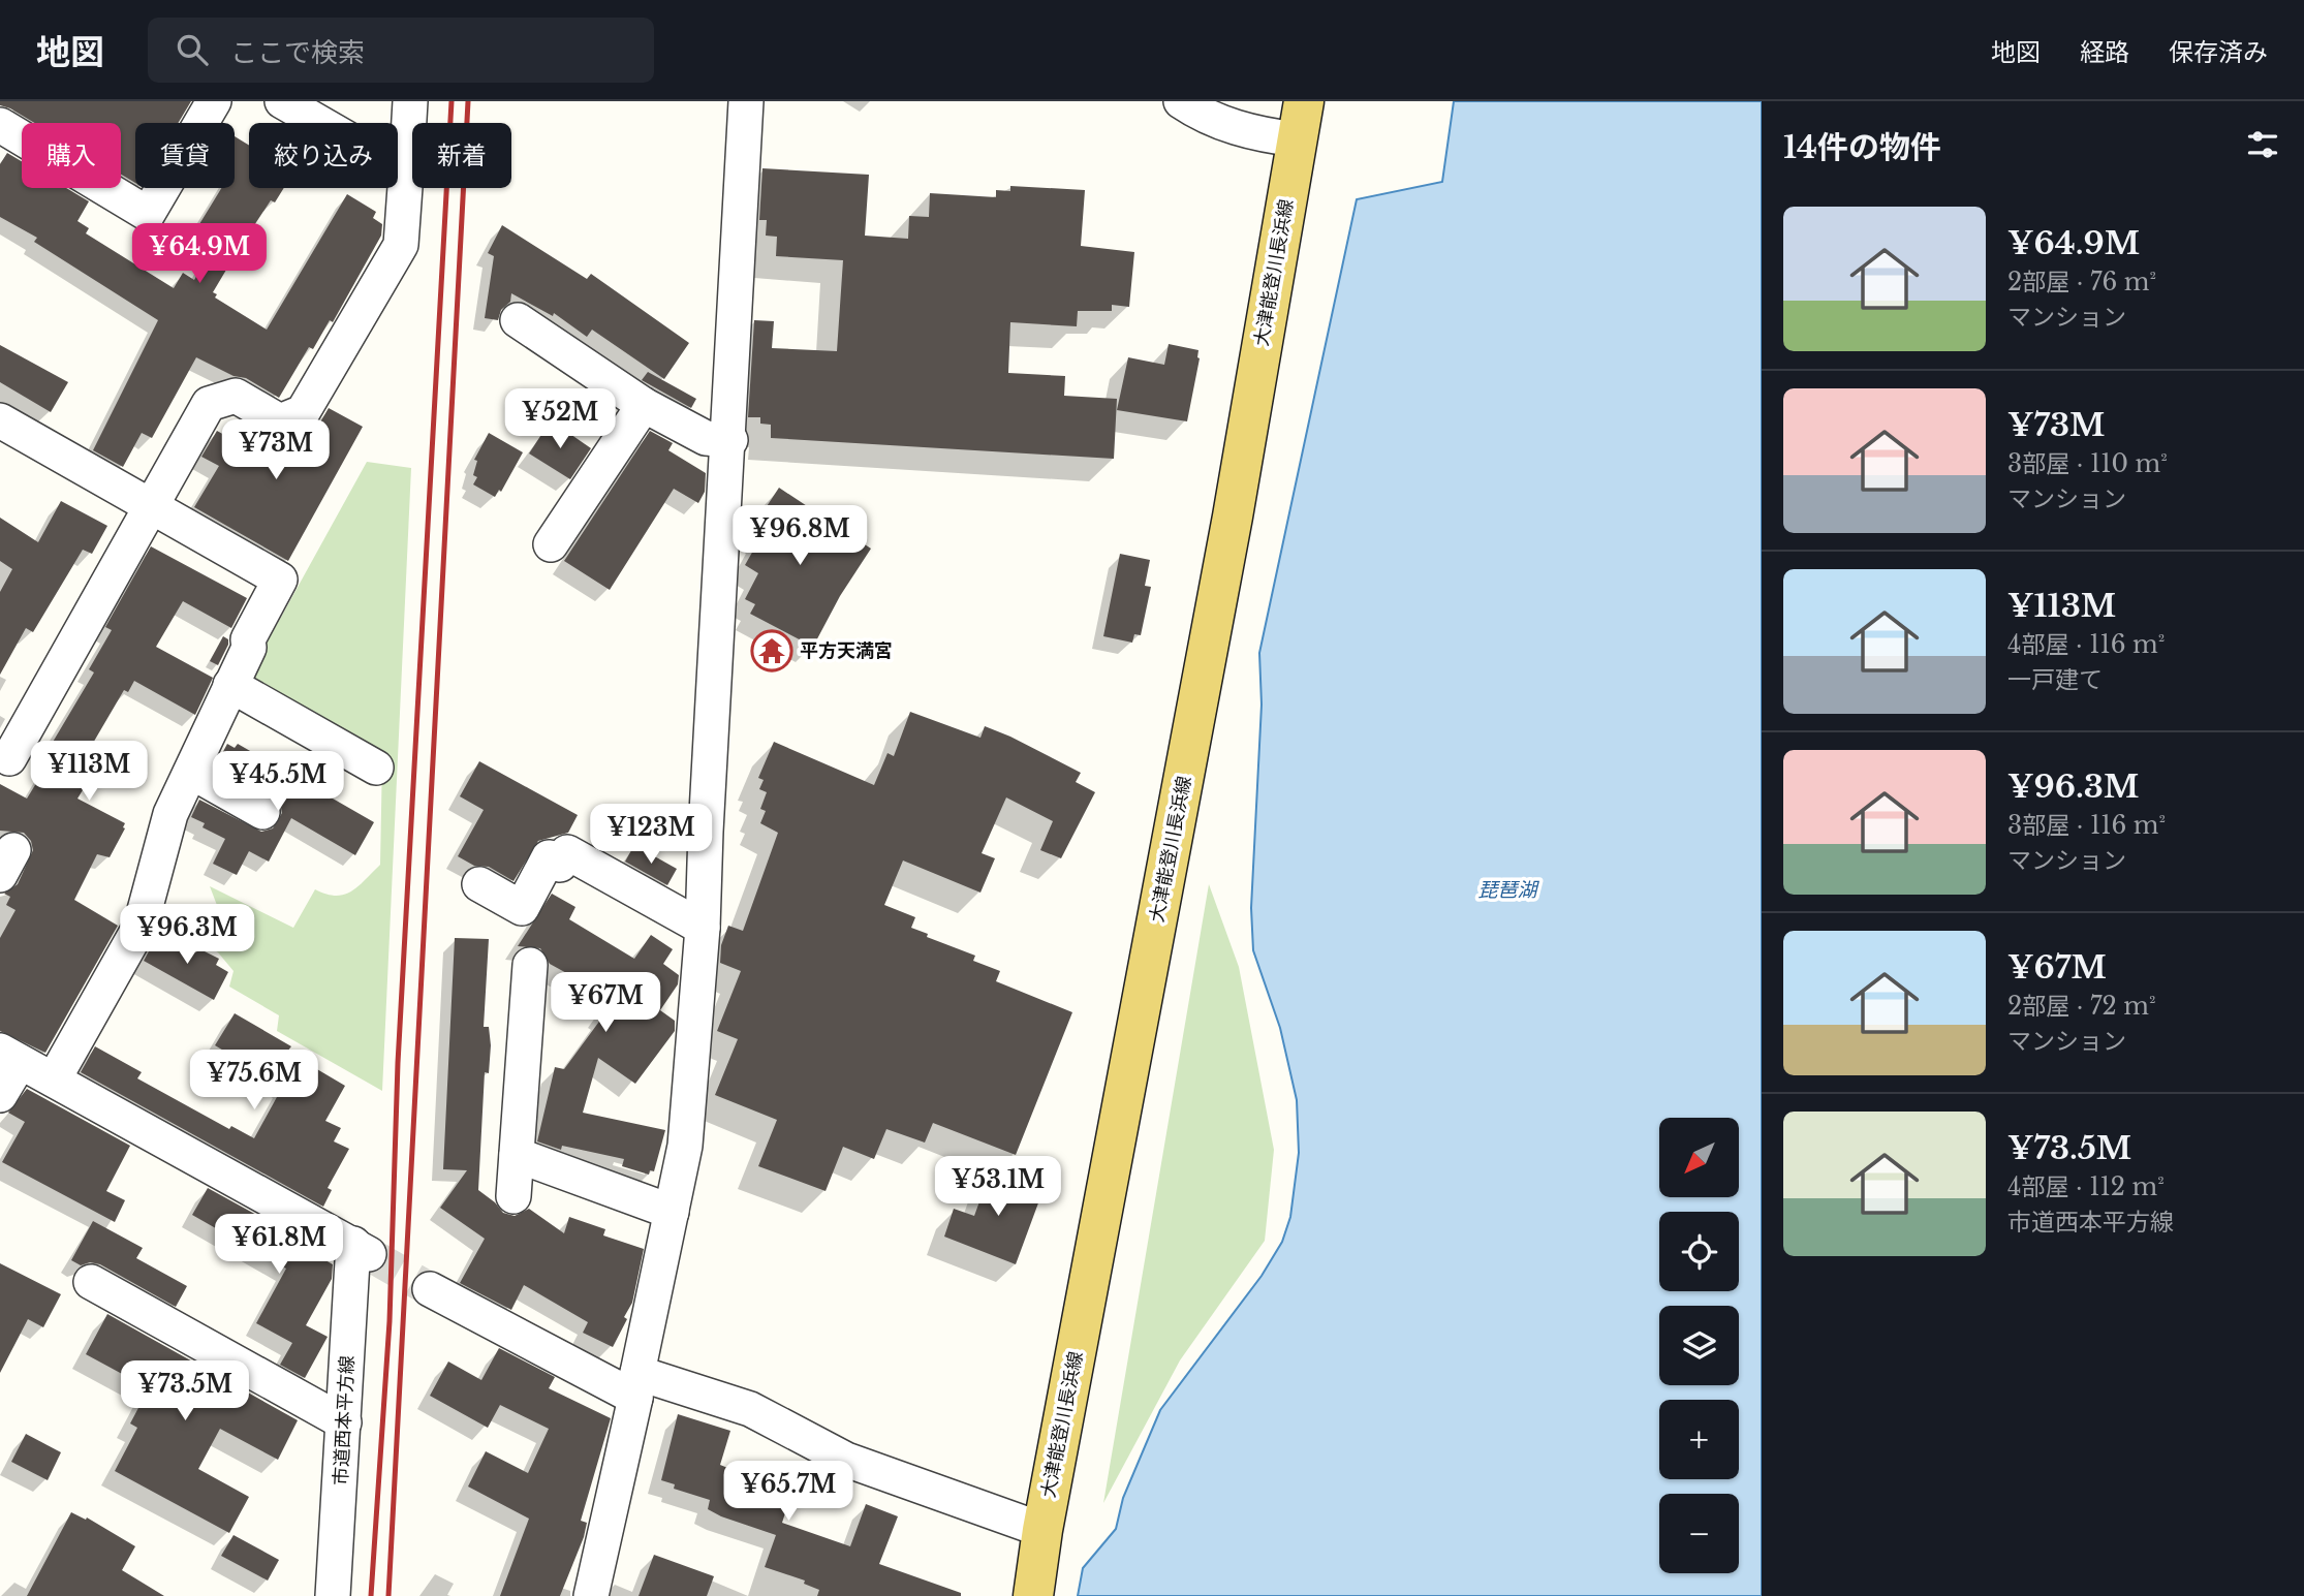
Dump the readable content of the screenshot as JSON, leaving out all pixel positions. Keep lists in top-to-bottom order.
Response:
{
  "streets": {
    "main road": ["大津能登川長浜線"],
    "street": ["市道西本平方線"]
  },
  "water": ["琵琶湖"],
  "places": {
    "temple": ["平方天満宮"]
  },
  "north": "bottom left",
  "page": {
    "header": "地図",
    "search": "ここで検索",
    "nav": ["地図", "経路", "保存済み"],
    "heading": "14件の物件",
    "chip": [
      "購入",
      "賃貸",
      "絞り込み",
      "新着"
    ],
    "list": [
      {
        "name": "¥64.9M",
        "note": "2部屋 · 76 m² · マンション"
      },
      {
        "name": "¥73M",
        "note": "3部屋 · 110 m² · マンション"
      },
      {
        "name": "¥113M",
        "note": "4部屋 · 116 m² · 一戸建て"
      },
      {
        "name": "¥96.3M",
        "note": "3部屋 · 116 m² · マンション"
      },
      {
        "name": "¥67M",
        "note": "2部屋 · 72 m² · マンション"
      },
      {
        "name": "¥73.5M",
        "note": "4部屋 · 112 m² · 市道西本平方線"
      }
    ],
    "price": [
      "¥64.9M",
      "¥52M",
      "¥73M",
      "¥96.8M",
      "¥113M",
      "¥45.5M",
      "¥123M",
      "¥96.3M",
      "¥67M",
      "¥75.6M",
      "¥53.1M",
      "¥61.8M",
      "¥73.5M",
      "¥65.7M"
    ],
    "map_buttons": ["+", "−"]
  }
}
